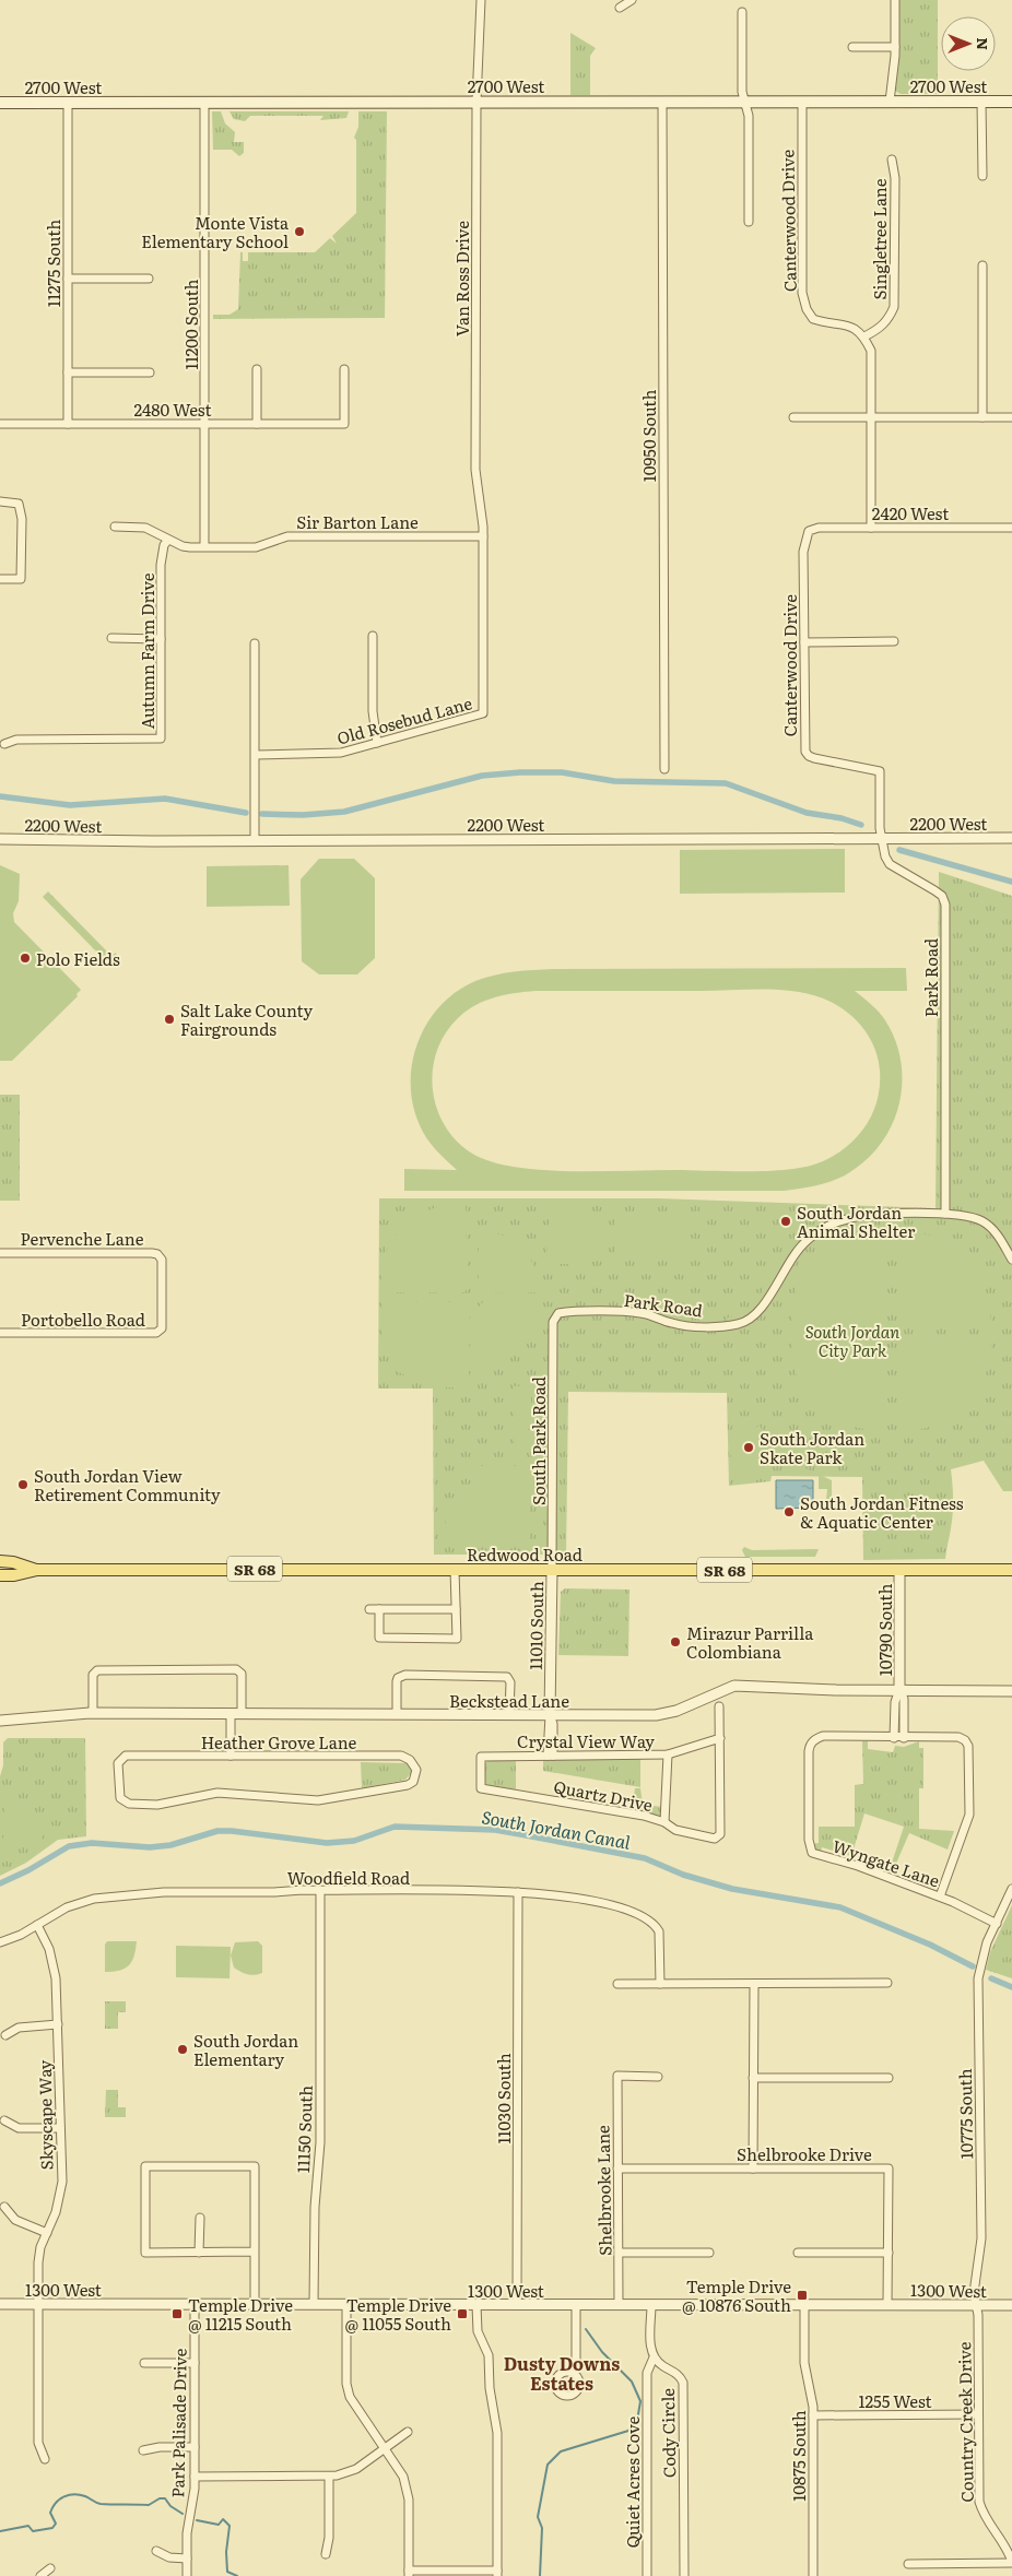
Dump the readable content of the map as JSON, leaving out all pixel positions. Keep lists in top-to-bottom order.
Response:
{
  "streets": {
    "main road": ["2700 West", "Redwood Road", "SR 68"],
    "street": [
      "Canterwood Drive",
      "Singletree Lane",
      "11275 South",
      "Van Ross Drive",
      "11200 South",
      "2480 West",
      "10950 South",
      "2420 West",
      "Sir Barton Lane",
      "Autumn Farm Drive",
      "Old Rosebud Lane",
      "2200 West",
      "Park Road",
      "Pervenche Lane",
      "Portobello Road",
      "South Park Road",
      "11010 South",
      "10790 South",
      "Beckstead Lane",
      "Crystal View Way",
      "Heather Grove Lane",
      "Quartz Drive",
      "Wyngate Lane",
      "Woodfield Road",
      "11030 South",
      "10775 South",
      "Skyscape Way",
      "11150 South",
      "Shelbrooke Drive",
      "Shelbrooke Lane",
      "1300 West",
      "1255 West",
      "Country Creek Drive",
      "Park Palisade Drive",
      "Cody Circle",
      "10875 South",
      "Quiet Acres Cove"
    ]
  },
  "crossings": [
    ["2700 West", "Canterwood Drive"],
    ["2700 West", "11275 South"],
    ["2700 West", "Van Ross Drive"],
    ["2700 West", "11200 South"],
    ["2700 West", "10950 South"],
    ["Canterwood Drive", "Singletree Lane"],
    ["Canterwood Drive", "2420 West"],
    ["Canterwood Drive", "2200 West"],
    ["Canterwood Drive", "Park Road"],
    ["11275 South", "2480 West"],
    ["Van Ross Drive", "Old Rosebud Lane"],
    ["11200 South", "2480 West"],
    ["11200 South", "Sir Barton Lane"],
    ["Sir Barton Lane", "Autumn Farm Drive"],
    ["Sir Barton Lane", "Old Rosebud Lane"],
    ["2200 West", "Park Road"],
    ["Park Road", "South Park Road"],
    ["Pervenche Lane", "Portobello Road"],
    ["South Park Road", "Redwood Road"],
    ["South Park Road", "11010 South"],
    ["Redwood Road", "11010 South"],
    ["Redwood Road", "10790 South"],
    ["11010 South", "Beckstead Lane"],
    ["11010 South", "Crystal View Way"],
    ["10790 South", "Beckstead Lane"],
    ["10790 South", "Wyngate Lane"],
    ["Crystal View Way", "Quartz Drive"],
    ["Wyngate Lane", "10775 South"],
    ["Woodfield Road", "11030 South"],
    ["Woodfield Road", "Skyscape Way"],
    ["Woodfield Road", "11150 South"],
    ["11030 South", "1300 West"],
    ["10775 South", "1300 West"],
    ["10775 South", "Country Creek Drive"],
    ["Skyscape Way", "1300 West"],
    ["11150 South", "1300 West"],
    ["Shelbrooke Drive", "Shelbrooke Lane"],
    ["Shelbrooke Drive", "1300 West"],
    ["Shelbrooke Lane", "1300 West"],
    ["1300 West", "Country Creek Drive"],
    ["1300 West", "Park Palisade Drive"],
    ["1300 West", "10875 South"],
    ["1255 West", "Country Creek Drive"],
    ["1255 West", "10875 South"],
    ["Cody Circle", "Quiet Acres Cove"]
  ],
  "districts": ["Dusty Downs Estates"],
  "water": ["South Jordan Canal"],
  "parks": ["South Jordan City Park"],
  "places": {
    "other": [
      "Monte Vista Elementary School",
      "Polo Fields",
      "Salt Lake County Fairgrounds",
      "South Jordan Animal Shelter",
      "South Jordan Skate Park",
      "South Jordan View Retirement Community",
      "South Jordan Fitness & Aquatic Center",
      "Mirazur Parrilla Colombiana",
      "South Jordan Elementary"
    ],
    "transit": ["Temple Drive @ 10876 South", "Temple Drive @ 11215 South", "Temple Drive @ 11055 South"]
  },
  "north": "right"
}
